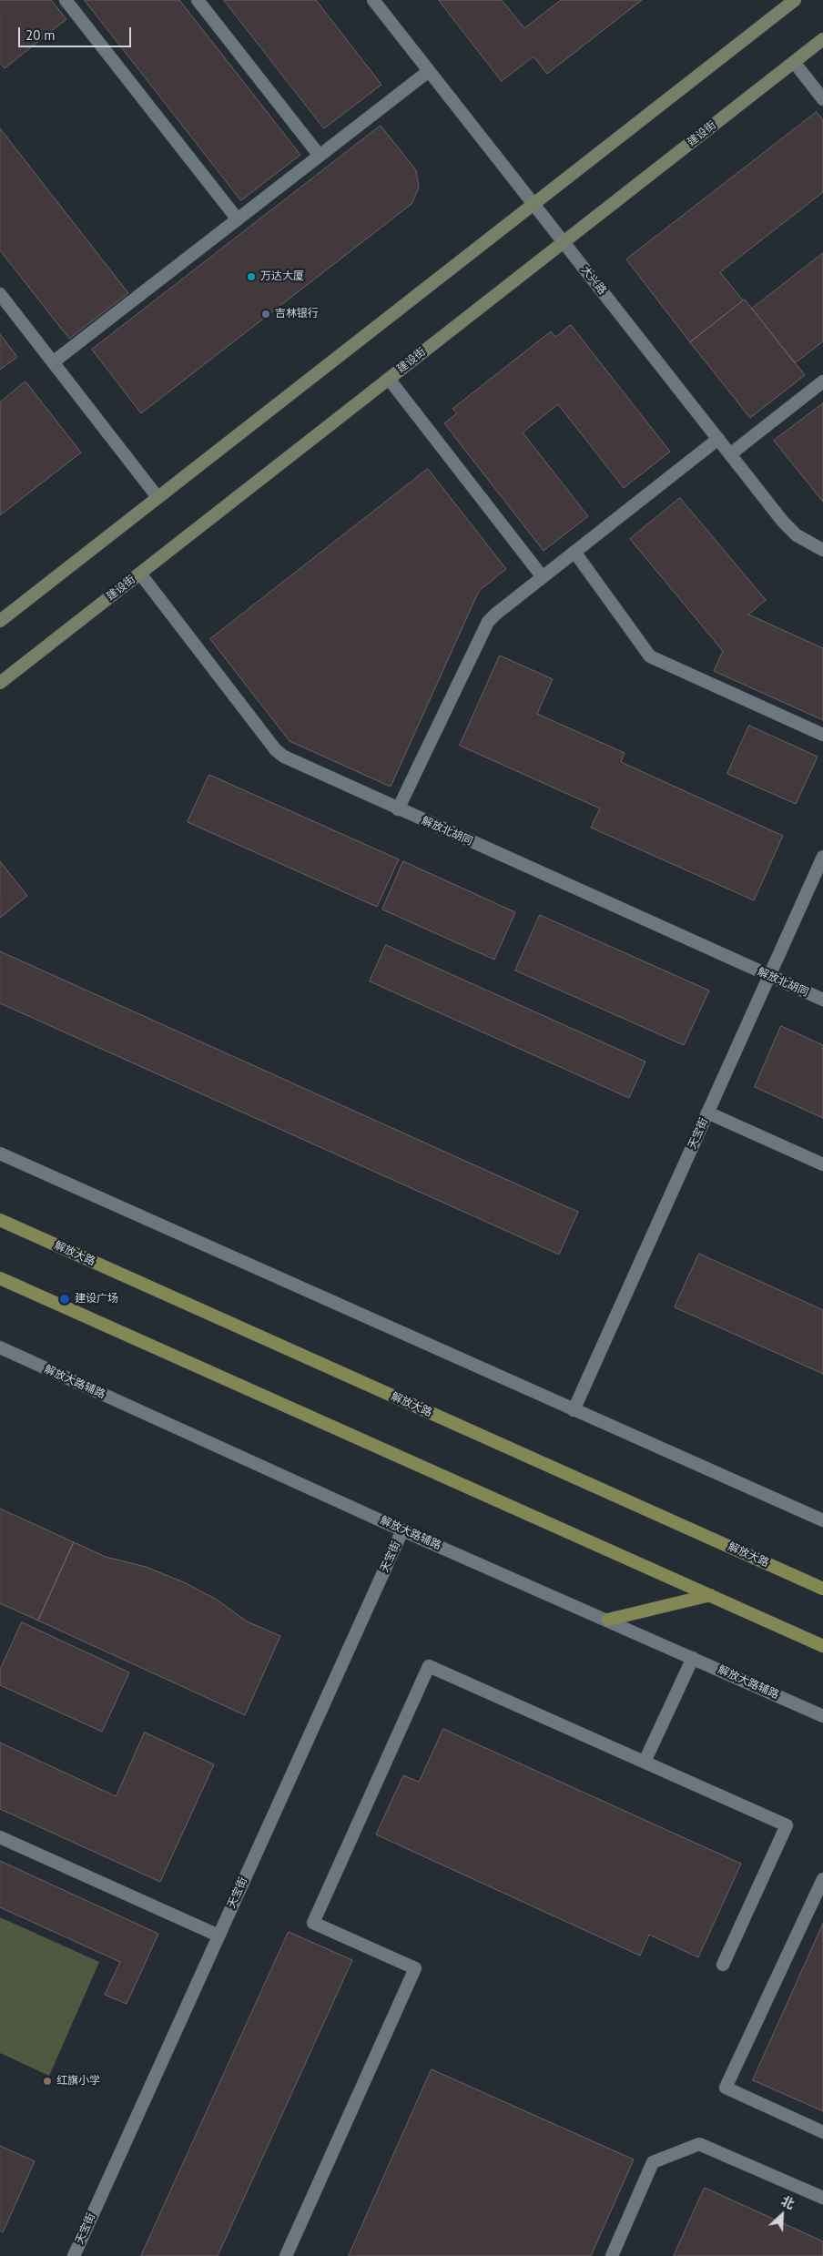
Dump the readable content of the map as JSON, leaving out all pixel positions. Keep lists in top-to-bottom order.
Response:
{
  "streets": {
    "main road": ["建设街", "解放大路"],
    "street": [
      "大兴路",
      "解放北胡同",
      "天宝街",
      "解放大路辅路"
    ]
  },
  "crossings": [
    ["建设街", "大兴路"],
    ["建设街", "解放北胡同"],
    ["解放北胡同", "天宝街"],
    ["天宝街", "解放大路辅路"]
  ],
  "places": [
    "万达大厦",
    "吉林银行",
    "建设广场",
    "红旗小学"
  ],
  "scale_bar": "20 m",
  "north": "top right"
}
